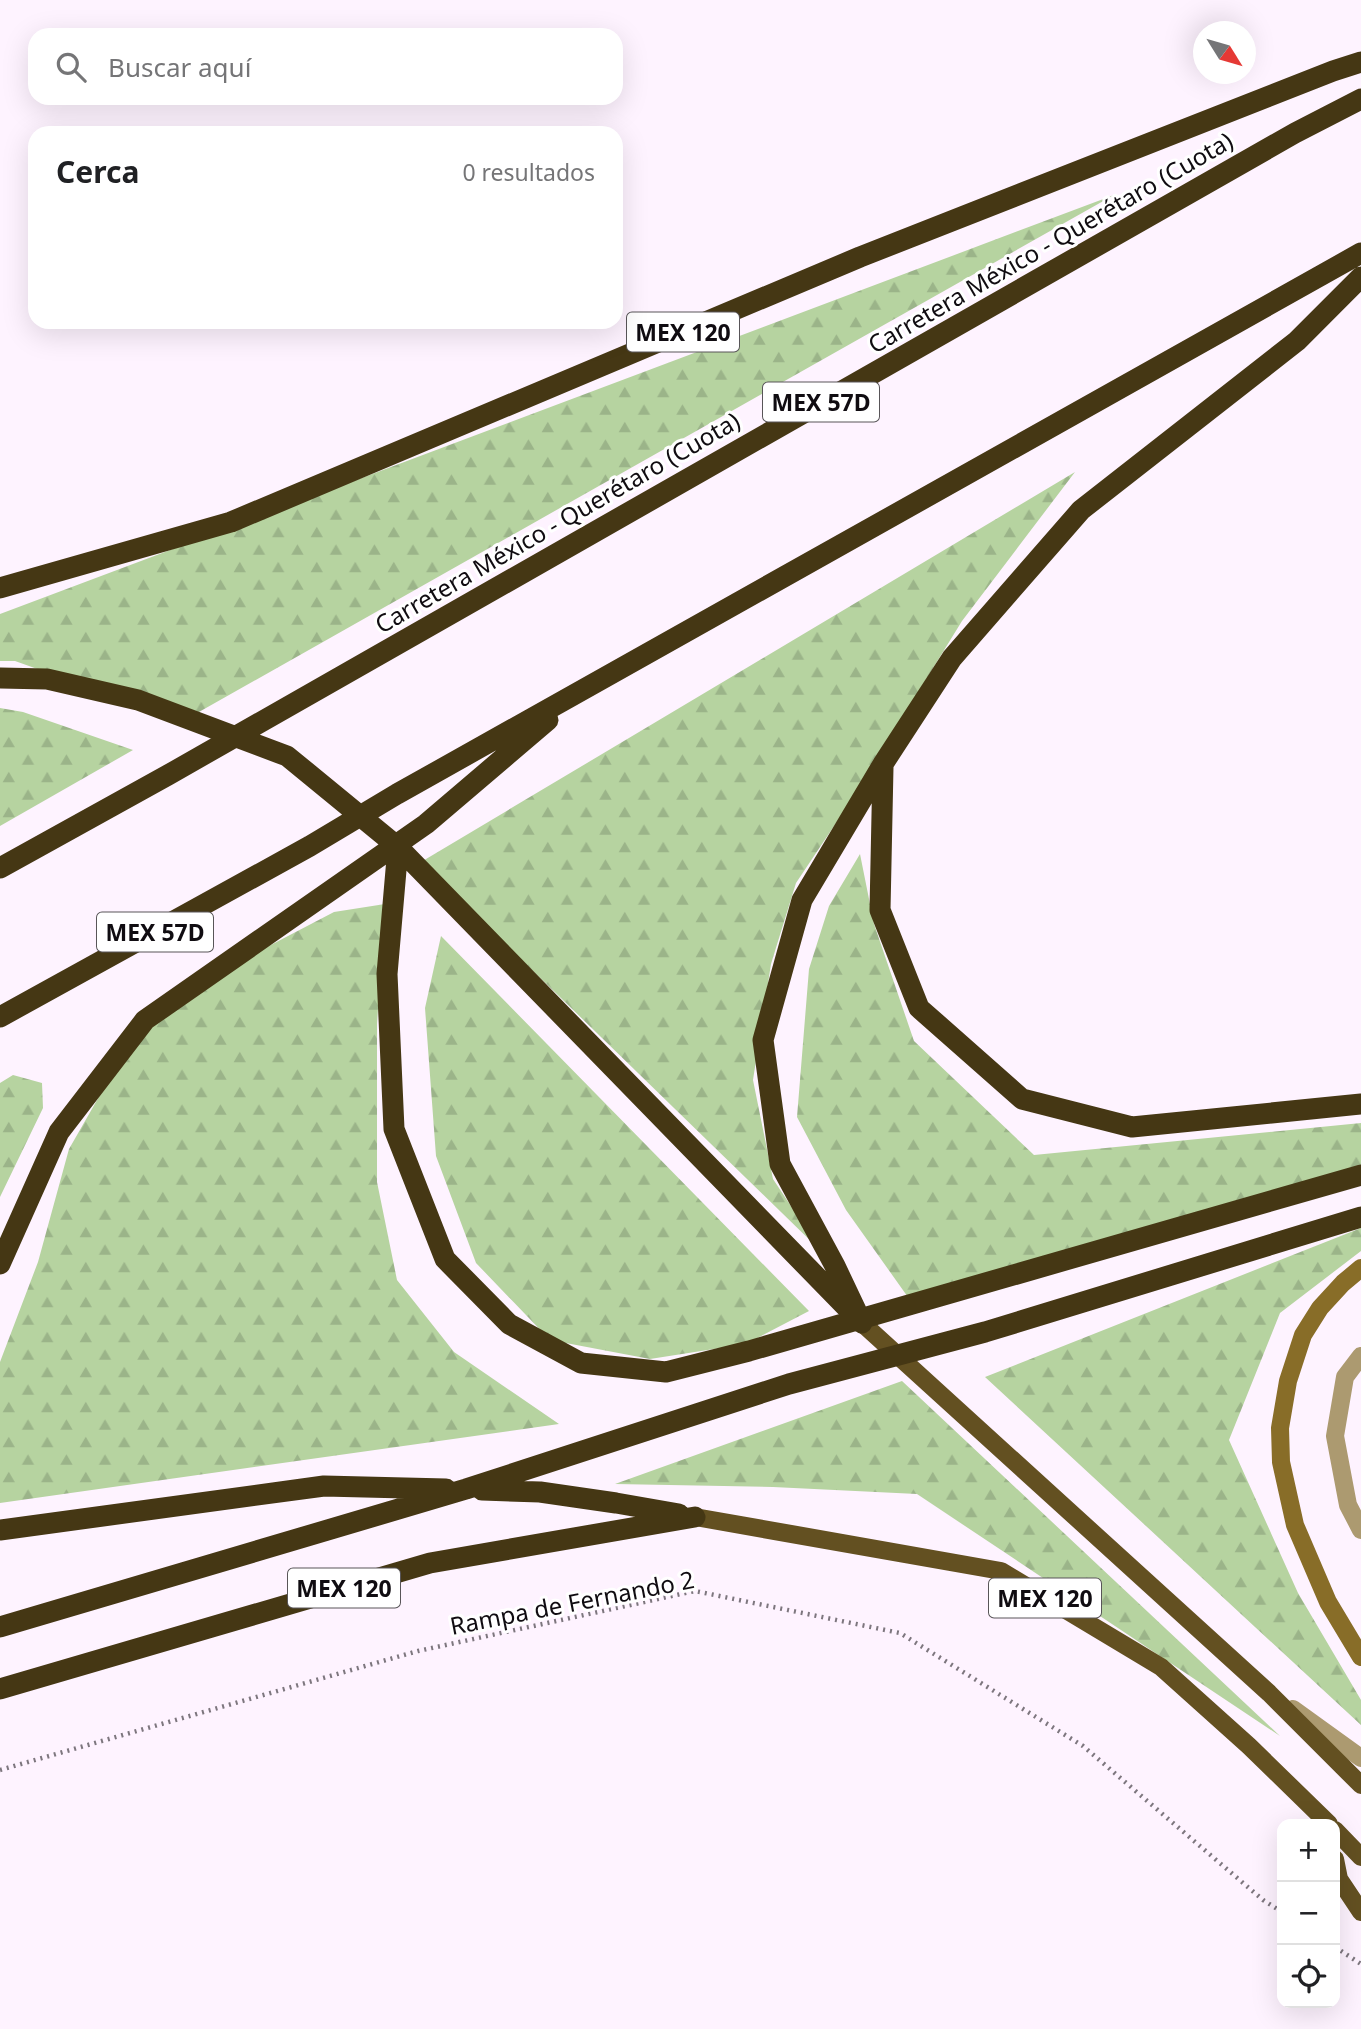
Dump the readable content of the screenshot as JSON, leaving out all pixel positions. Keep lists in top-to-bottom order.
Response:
{
  "streets": {
    "highway": ["Carretera México - Querétaro (Cuota)", "MEX 120", "MEX 57D"],
    "path": ["Rampa de Fernando 2"]
  },
  "north": "bottom right",
  "page": {
    "search": "Buscar aquí",
    "heading": ["Cerca", "0 resultados"],
    "map_buttons": ["+", "−"]
  }
}
